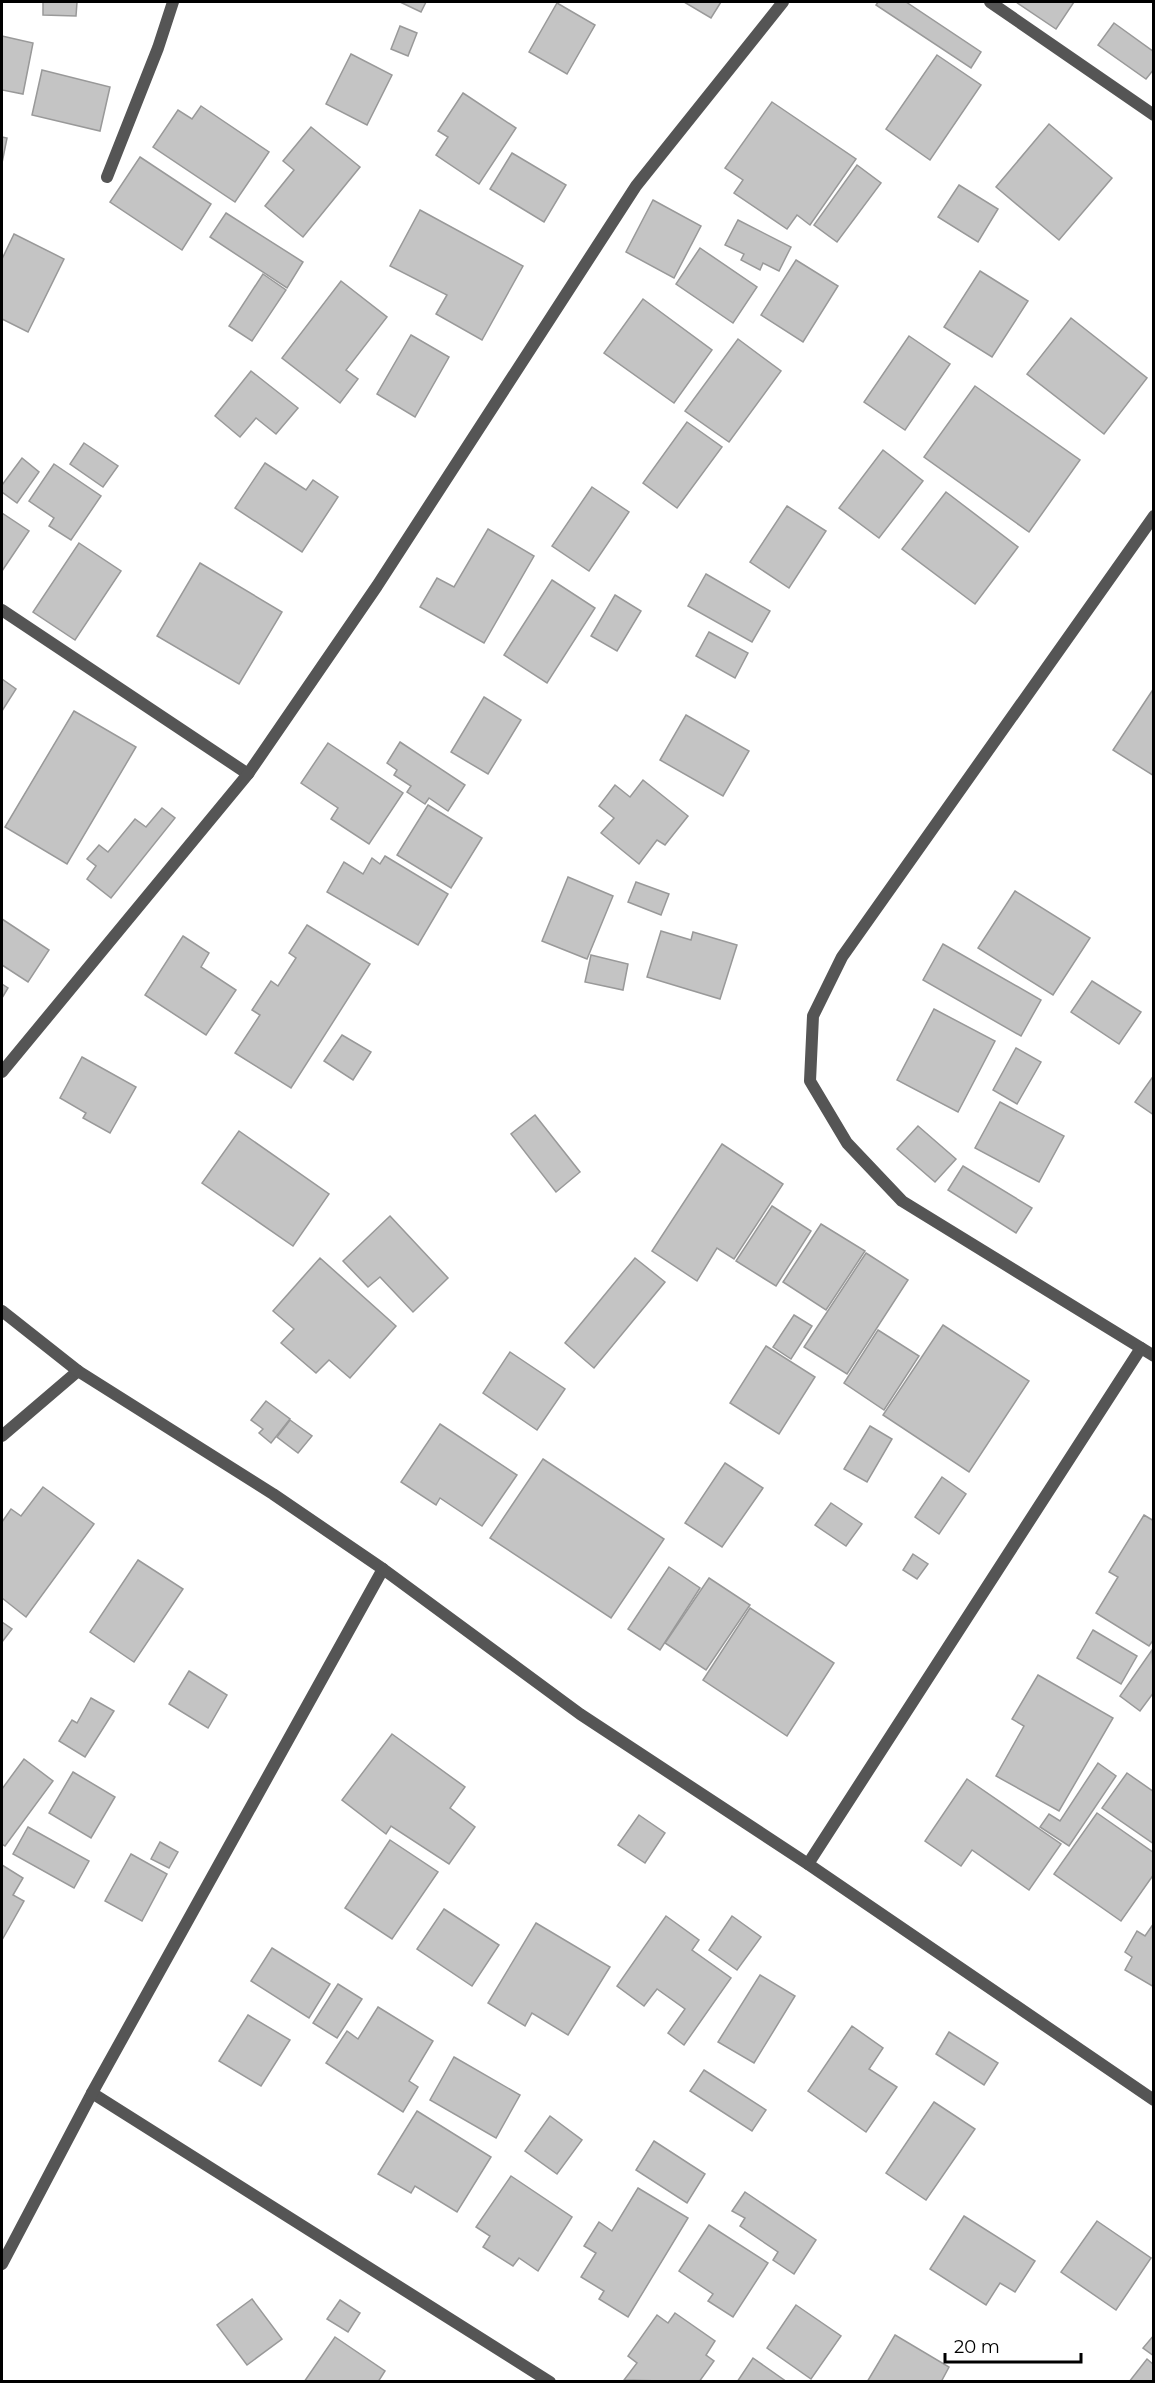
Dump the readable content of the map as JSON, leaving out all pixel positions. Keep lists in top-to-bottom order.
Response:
{
  "scale_bar": "20 m"
}
